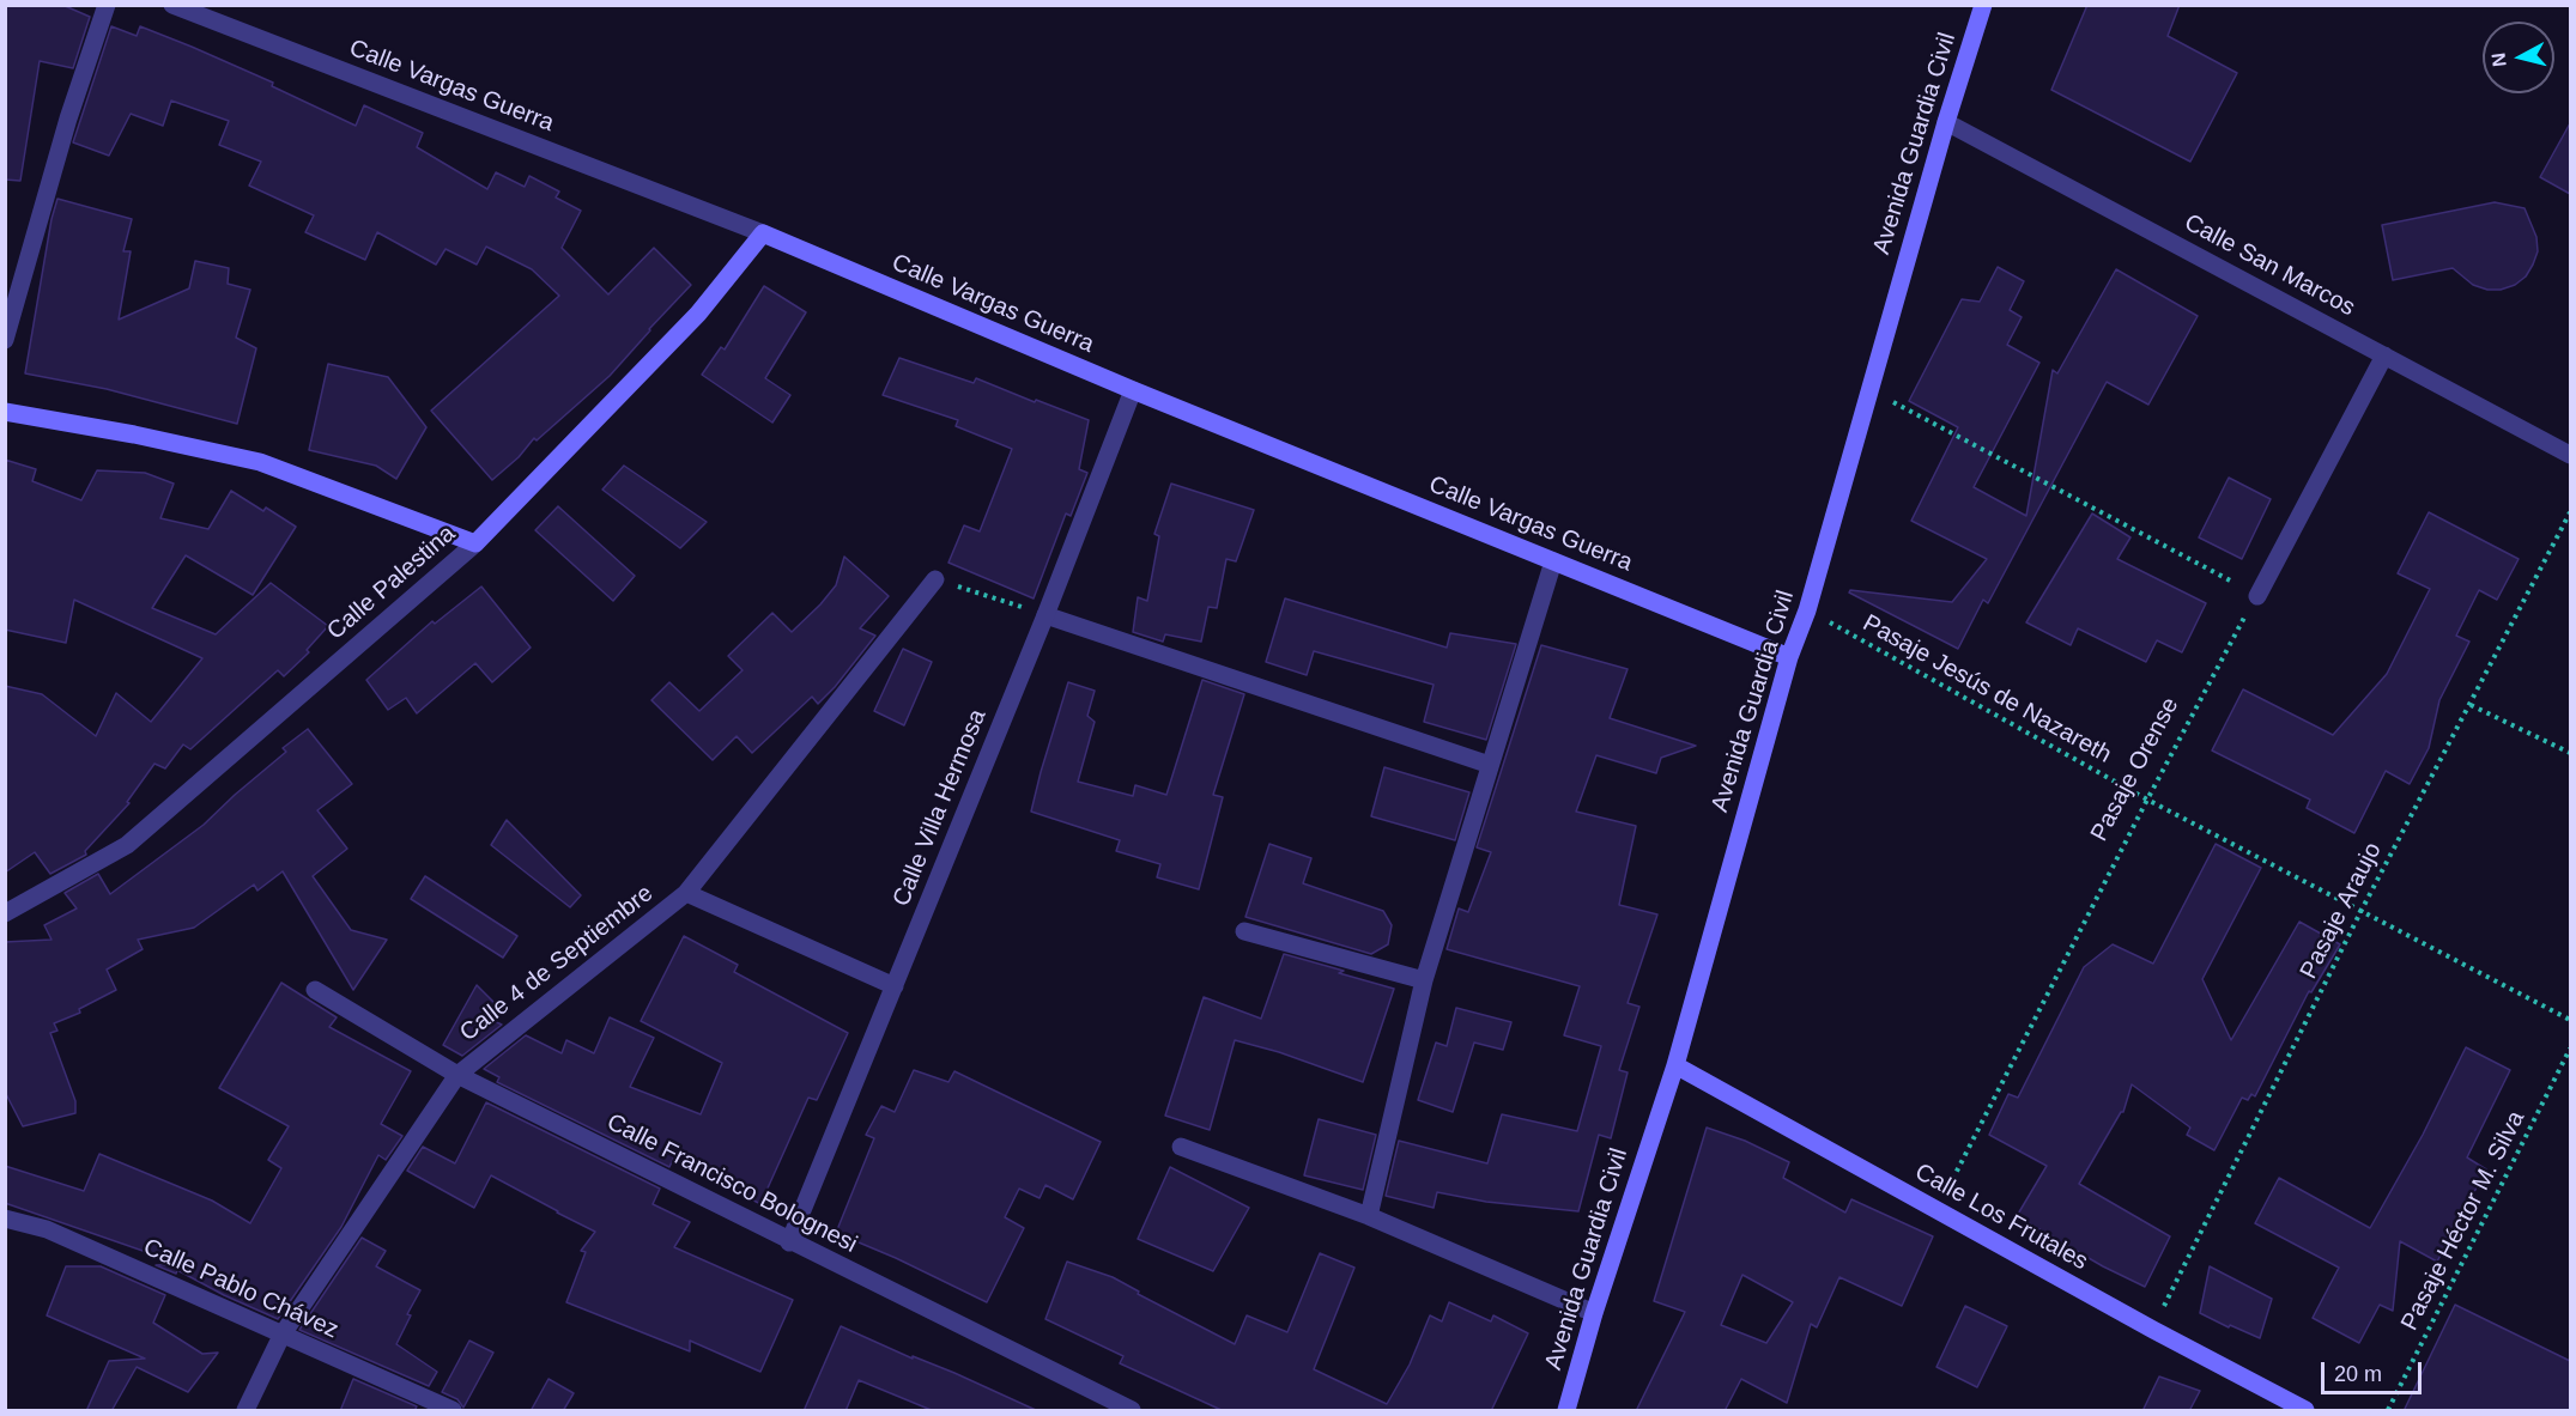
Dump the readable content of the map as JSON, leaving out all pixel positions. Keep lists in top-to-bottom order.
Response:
{
  "streets": {
    "street": [
      "Calle Vargas Guerra",
      "Avenida Guardia Civil",
      "Calle San Marcos",
      "Calle Palestina",
      "Calle Villa Hermosa",
      "Calle 4 de Septiembre",
      "Calle Francisco Bolognesi",
      "Calle Los Frutales",
      "Calle Pablo Chávez"
    ],
    "path": [
      "Pasaje Jesús de Nazareth",
      "Pasaje Orense",
      "Pasaje Araujo",
      "Pasaje Héctor M. Silva"
    ]
  },
  "crossings": [
    ["Calle Vargas Guerra", "Avenida Guardia Civil"],
    ["Calle Vargas Guerra", "Calle Palestina"],
    ["Calle Vargas Guerra", "Calle Villa Hermosa"],
    ["Avenida Guardia Civil", "Calle San Marcos"],
    ["Avenida Guardia Civil", "Pasaje Jesús de Nazareth"],
    ["Avenida Guardia Civil", "Calle Los Frutales"],
    ["Pasaje Jesús de Nazareth", "Pasaje Orense"],
    ["Pasaje Jesús de Nazareth", "Pasaje Araujo"],
    ["Pasaje Orense", "Calle Los Frutales"],
    ["Calle Villa Hermosa", "Calle Francisco Bolognesi"],
    ["Pasaje Araujo", "Calle Los Frutales"],
    ["Calle 4 de Septiembre", "Calle Francisco Bolognesi"],
    ["Calle 4 de Septiembre", "Calle Pablo Chávez"]
  ],
  "scale_bar": "20 m",
  "north": "left"
}
